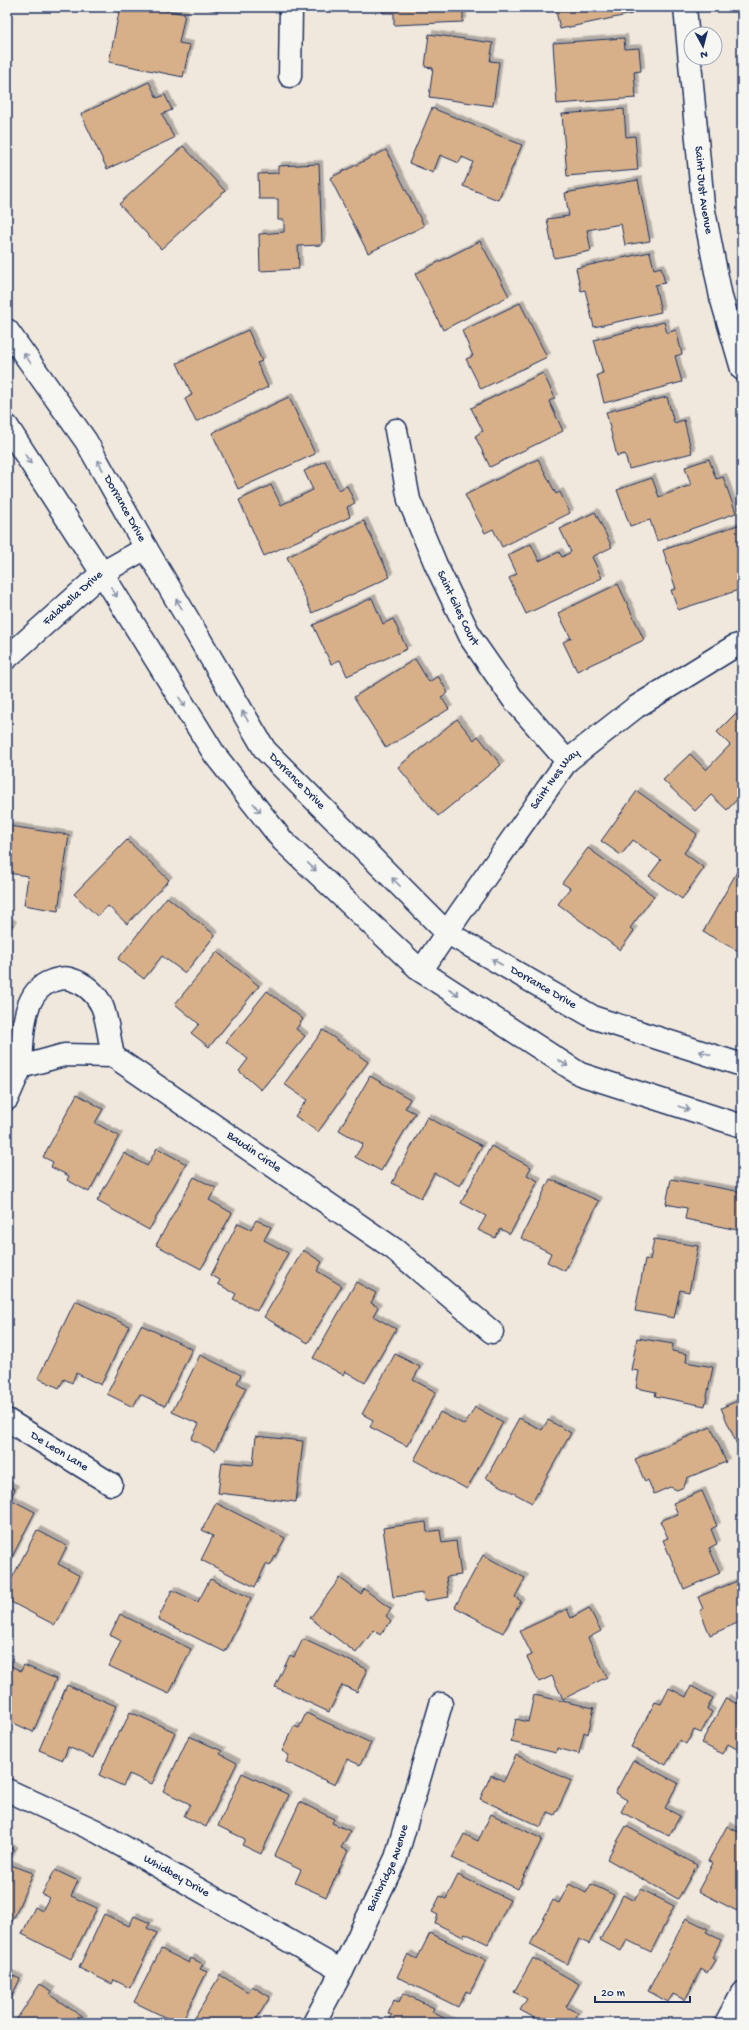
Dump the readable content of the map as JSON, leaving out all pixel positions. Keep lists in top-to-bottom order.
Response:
{
  "streets": {
    "street": [
      "Saint Just Avenue",
      "Dorrance Drive",
      "Falabella Drive",
      "Saint Giles Court",
      "Saint Ives Way",
      "Baudin Circle",
      "De Leon Lane",
      "Bainbridge Avenue",
      "Whidbey Drive"
    ]
  },
  "crossings": [
    ["Dorrance Drive", "Falabella Drive"],
    ["Dorrance Drive", "Saint Ives Way"],
    ["Saint Giles Court", "Saint Ives Way"],
    ["Bainbridge Avenue", "Whidbey Drive"]
  ],
  "scale_bar": "20 m",
  "north": "bottom"
}
